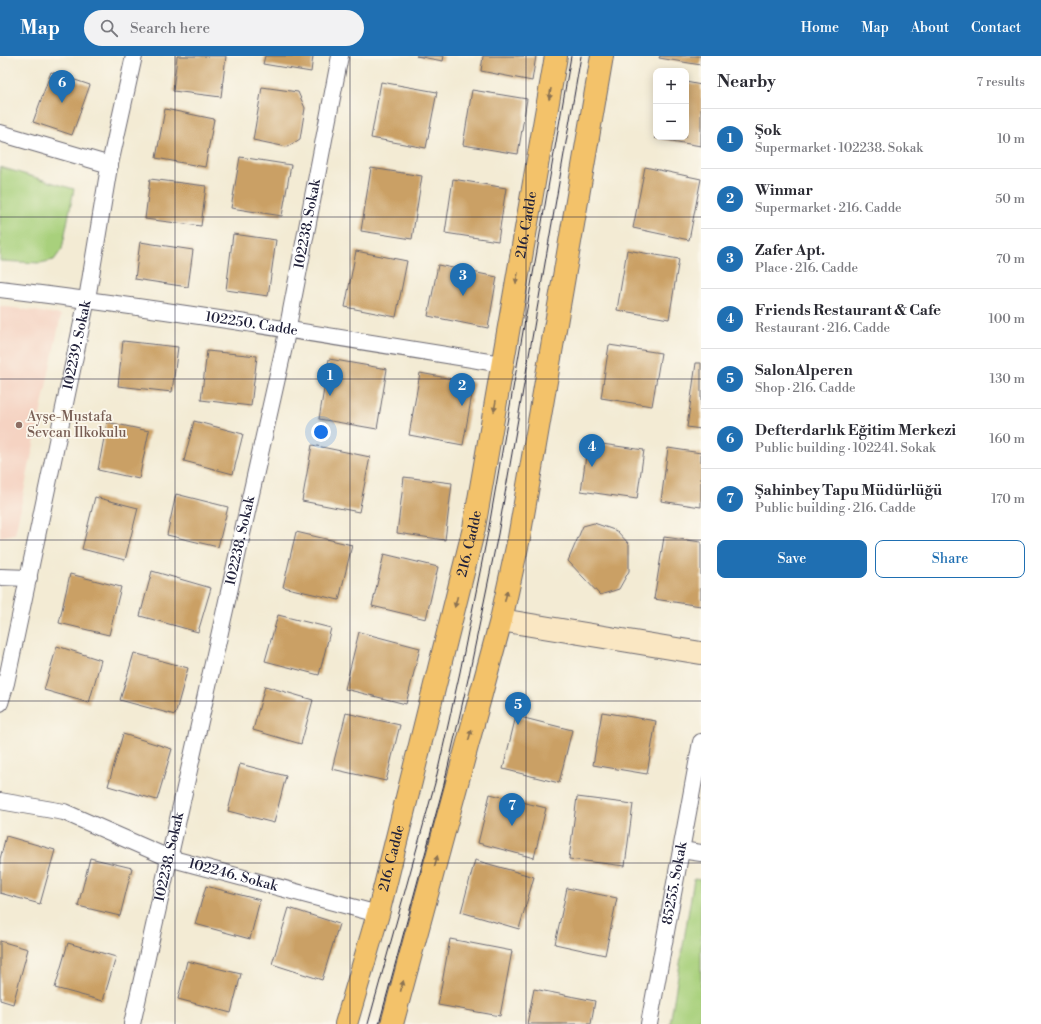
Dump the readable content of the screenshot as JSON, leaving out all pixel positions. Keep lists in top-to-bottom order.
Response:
{
  "streets": {
    "main road": ["216. Cadde"],
    "street": [
      "102238. Sokak",
      "102250. Cadde",
      "102239. Sokak",
      "102246. Sokak",
      "85255. Sokak"
    ]
  },
  "crossings": [
    ["102238. Sokak", "102250. Cadde"],
    ["102238. Sokak", "102246. Sokak"],
    ["216. Cadde", "102250. Cadde"],
    ["216. Cadde", "102246. Sokak"],
    ["102250. Cadde", "102239. Sokak"]
  ],
  "places": ["Ayşe-Mustafa Sevcan İlkokulu"],
  "page": {
    "header": "Map",
    "search": "Search here",
    "nav": [
      "Home",
      "Map",
      "About",
      "Contact"
    ],
    "heading": ["Nearby", "7 results"],
    "map_buttons": ["+", "−"],
    "pins": [
      "6",
      "3",
      "1",
      "2",
      "4",
      "5",
      "7"
    ],
    "list": [
      {
        "mark": "1",
        "name": "Şok",
        "note": "Supermarket · 102238. Sokak",
        "value": "10 m"
      },
      {
        "mark": "2",
        "name": "Winmar",
        "note": "Supermarket · 216. Cadde",
        "value": "50 m"
      },
      {
        "mark": "3",
        "name": "Zafer Apt.",
        "note": "Place · 216. Cadde",
        "value": "70 m"
      },
      {
        "mark": "4",
        "name": "Friends Restaurant & Cafe",
        "note": "Restaurant · 216. Cadde",
        "value": "100 m"
      },
      {
        "mark": "5",
        "name": "SalonAlperen",
        "note": "Shop · 216. Cadde",
        "value": "130 m"
      },
      {
        "mark": "6",
        "name": "Defterdarlık Eğitim Merkezi",
        "note": "Public building · 102241. Sokak",
        "value": "160 m"
      },
      {
        "mark": "7",
        "name": "Şahinbey Tapu Müdürlüğü",
        "note": "Public building · 216. Cadde",
        "value": "170 m"
      }
    ],
    "buttons": ["Save", "Share"]
  }
}
